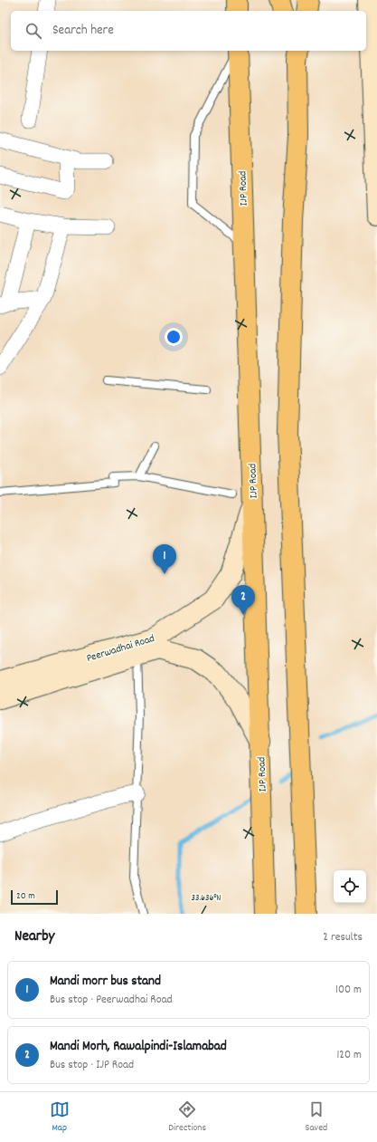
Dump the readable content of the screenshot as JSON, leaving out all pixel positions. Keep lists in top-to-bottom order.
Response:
{
  "streets": {
    "highway": ["IJP Road"],
    "main road": ["Peerwadhai Road"]
  },
  "crossings": [
    ["IJP Road", "Peerwadhai Road"]
  ],
  "scale_bar": "20 m",
  "page": {
    "search": "Search here",
    "pins": ["1", "2"],
    "scale": "20 m",
    "heading": ["Nearby", "2 results"],
    "list": [
      {
        "mark": "1",
        "name": "Mandi morr bus stand",
        "note": "Bus stop · Peerwadhai Road",
        "value": "100 m"
      },
      {
        "mark": "2",
        "name": "Mandi Morh, Rawalpindi-Islamabad",
        "note": "Bus stop · IJP Road",
        "value": "120 m"
      }
    ],
    "nav": ["Map", "Directions", "Saved"]
  },
  "coordinates": ["33.636°N"]
}
